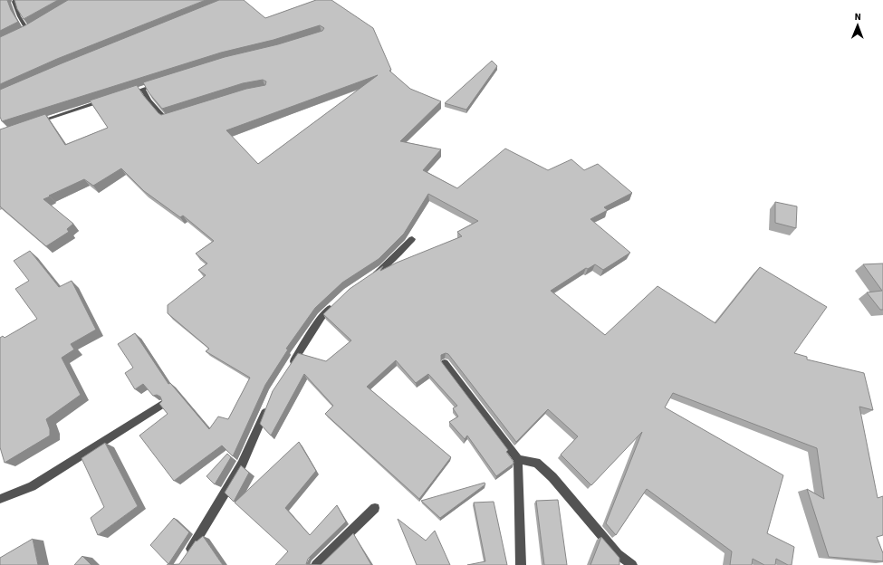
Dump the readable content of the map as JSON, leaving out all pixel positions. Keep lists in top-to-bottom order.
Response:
{
  "north": "top"
}
